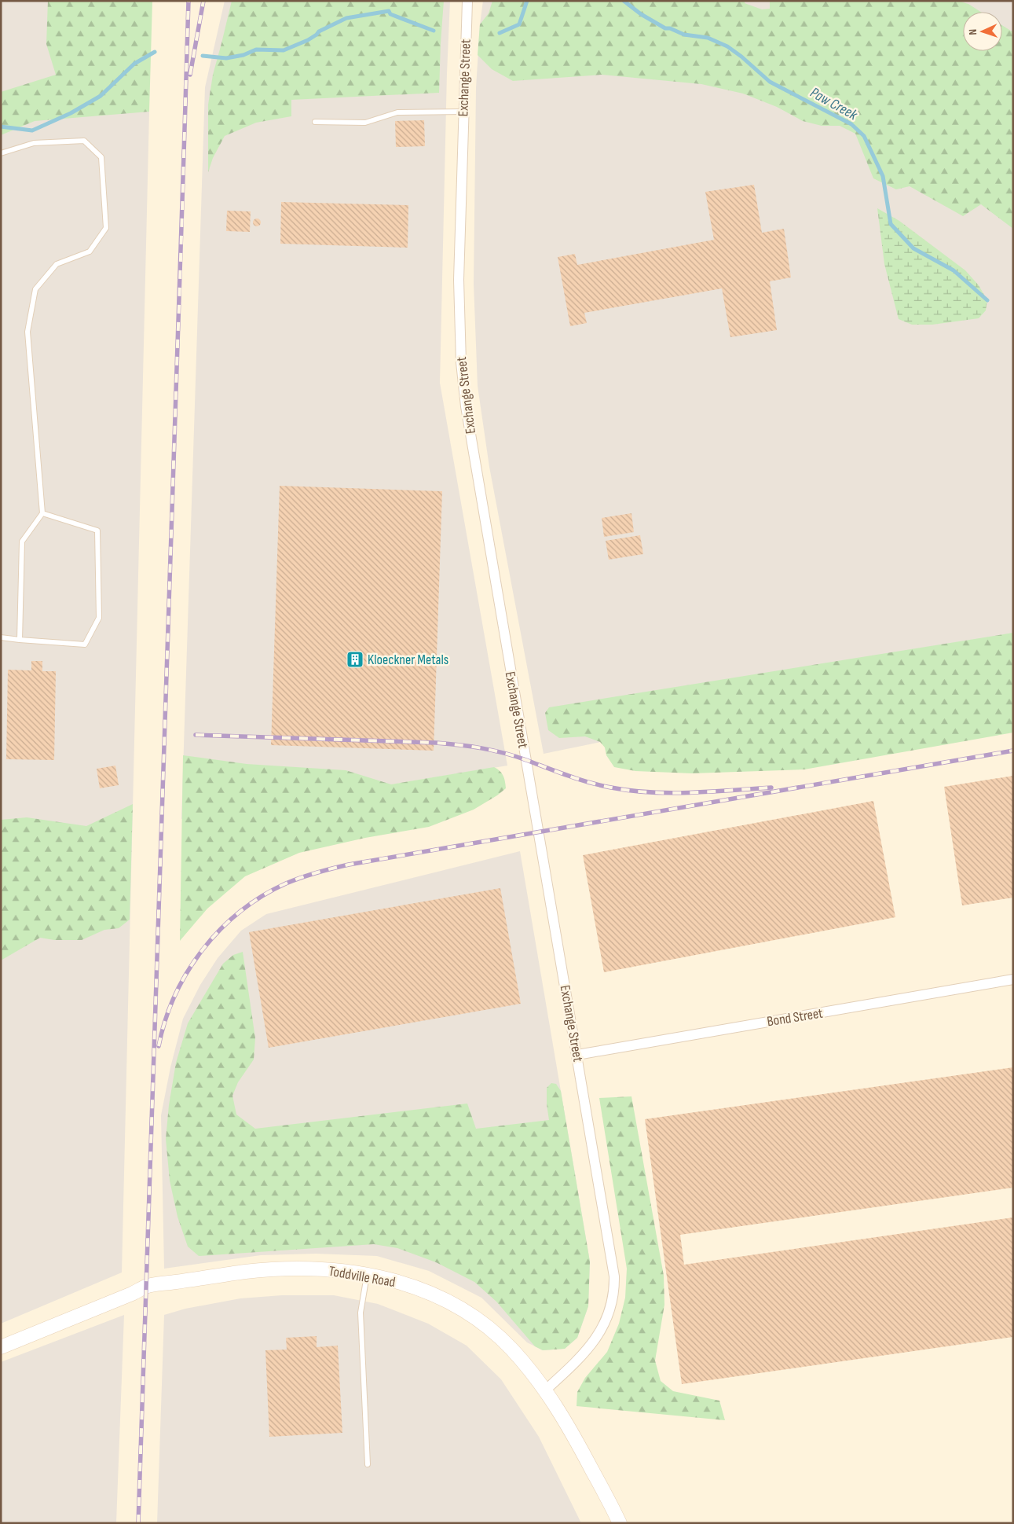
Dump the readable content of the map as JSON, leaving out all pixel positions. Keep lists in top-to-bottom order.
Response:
{
  "streets": {
    "street": ["Exchange Street", "Bond Street", "Toddville Road"]
  },
  "crossings": [
    ["Exchange Street", "Bond Street"],
    ["Exchange Street", "Toddville Road"]
  ],
  "water": ["Paw Creek"],
  "places": {
    "building": ["Kloeckner Metals"]
  },
  "north": "left"
}
